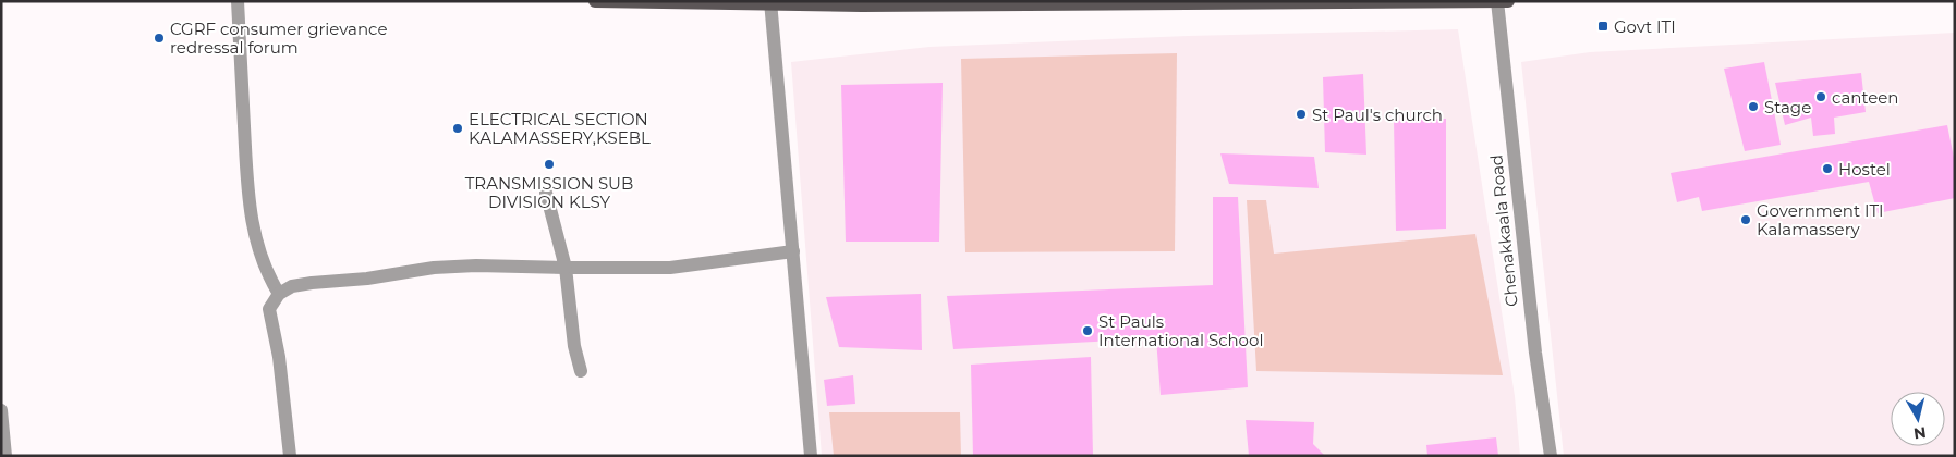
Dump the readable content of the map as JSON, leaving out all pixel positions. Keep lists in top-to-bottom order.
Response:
{
  "streets": {
    "street": ["Chenakkaala Road"]
  },
  "places": {
    "transit": ["Govt ITI"],
    "other": [
      "CGRF consumer grievance redressal forum",
      "canteen",
      "Stage",
      "St Paul's church",
      "ELECTRICAL SECTION KALAMASSERY,KSEBL",
      "TRANSMISSION SUB DIVISION KLSY",
      "Hostel",
      "Government ITI Kalamassery",
      "St Pauls International School"
    ]
  },
  "north": "bottom"
}
